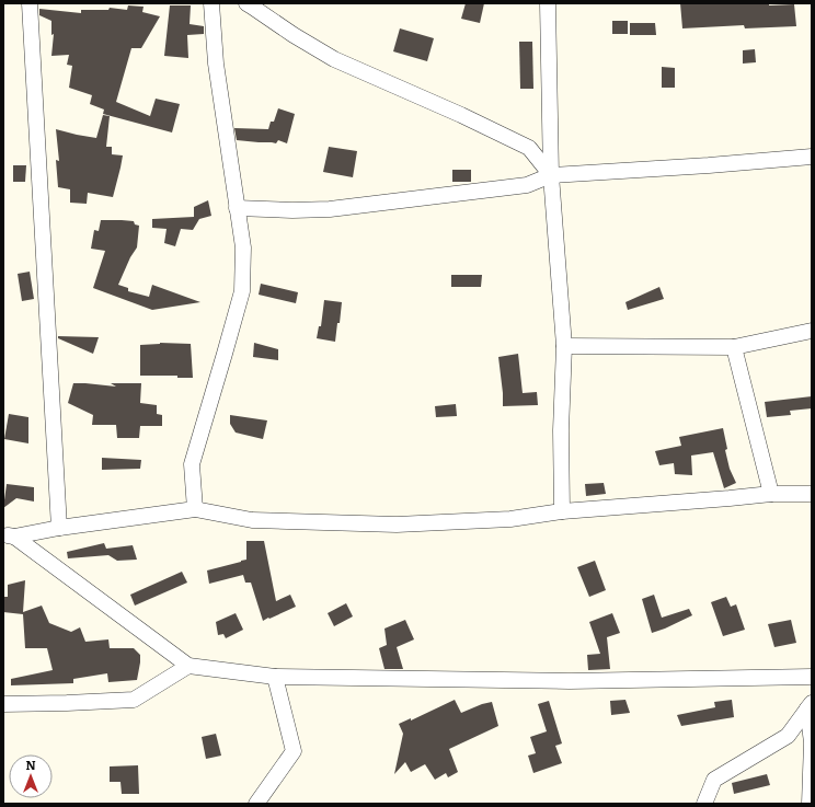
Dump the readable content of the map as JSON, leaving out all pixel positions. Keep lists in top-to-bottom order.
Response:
{
  "north": "top"
}
